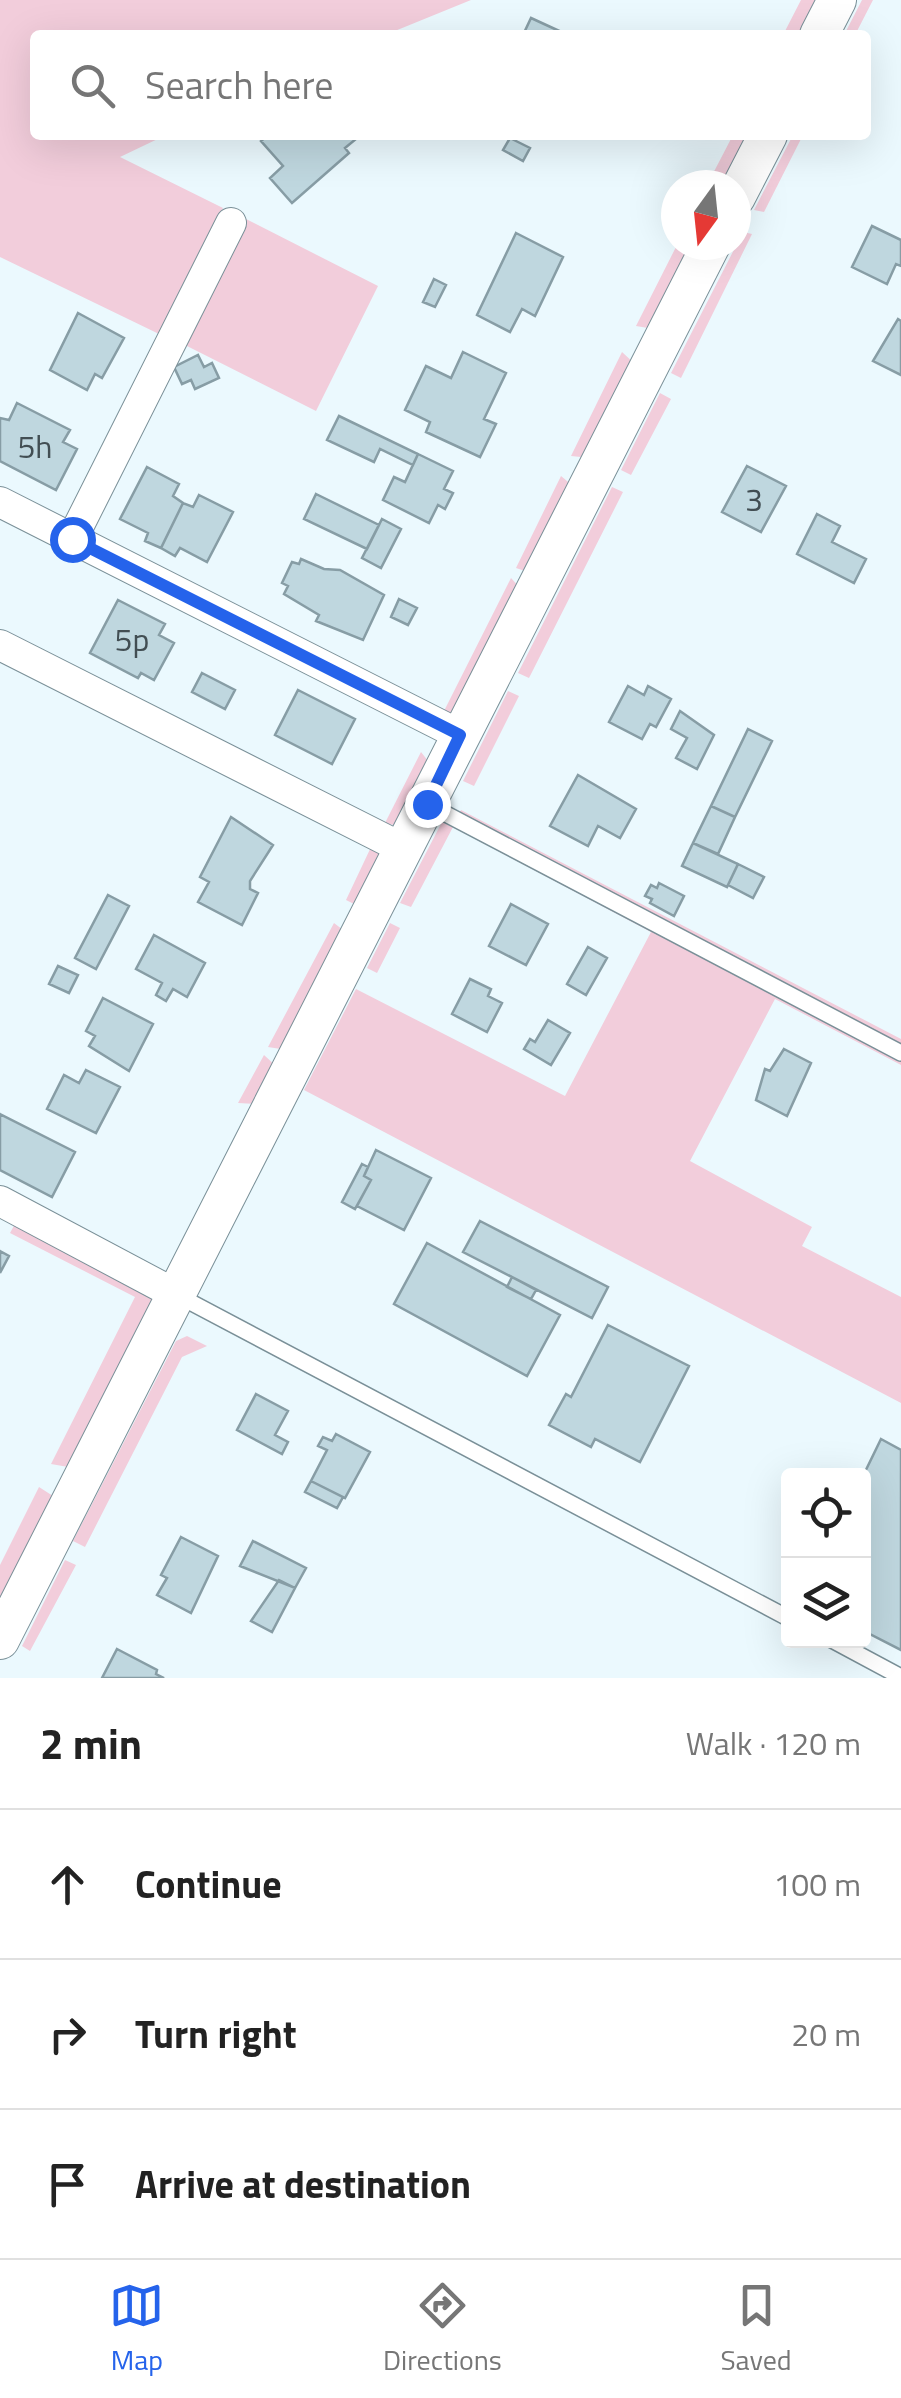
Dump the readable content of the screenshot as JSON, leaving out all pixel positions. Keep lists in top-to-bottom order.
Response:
{
  "house_numbers": ["5h", "3", "5p"],
  "north": "bottom",
  "page": {
    "search": "Search here",
    "heading": ["2 min", "Walk · 120 m"],
    "list": [
      ["Continue", "100 m"],
      ["Turn right", "20 m"],
      "Arrive at destination"
    ],
    "nav": ["Map", "Directions", "Saved"]
  }
}
